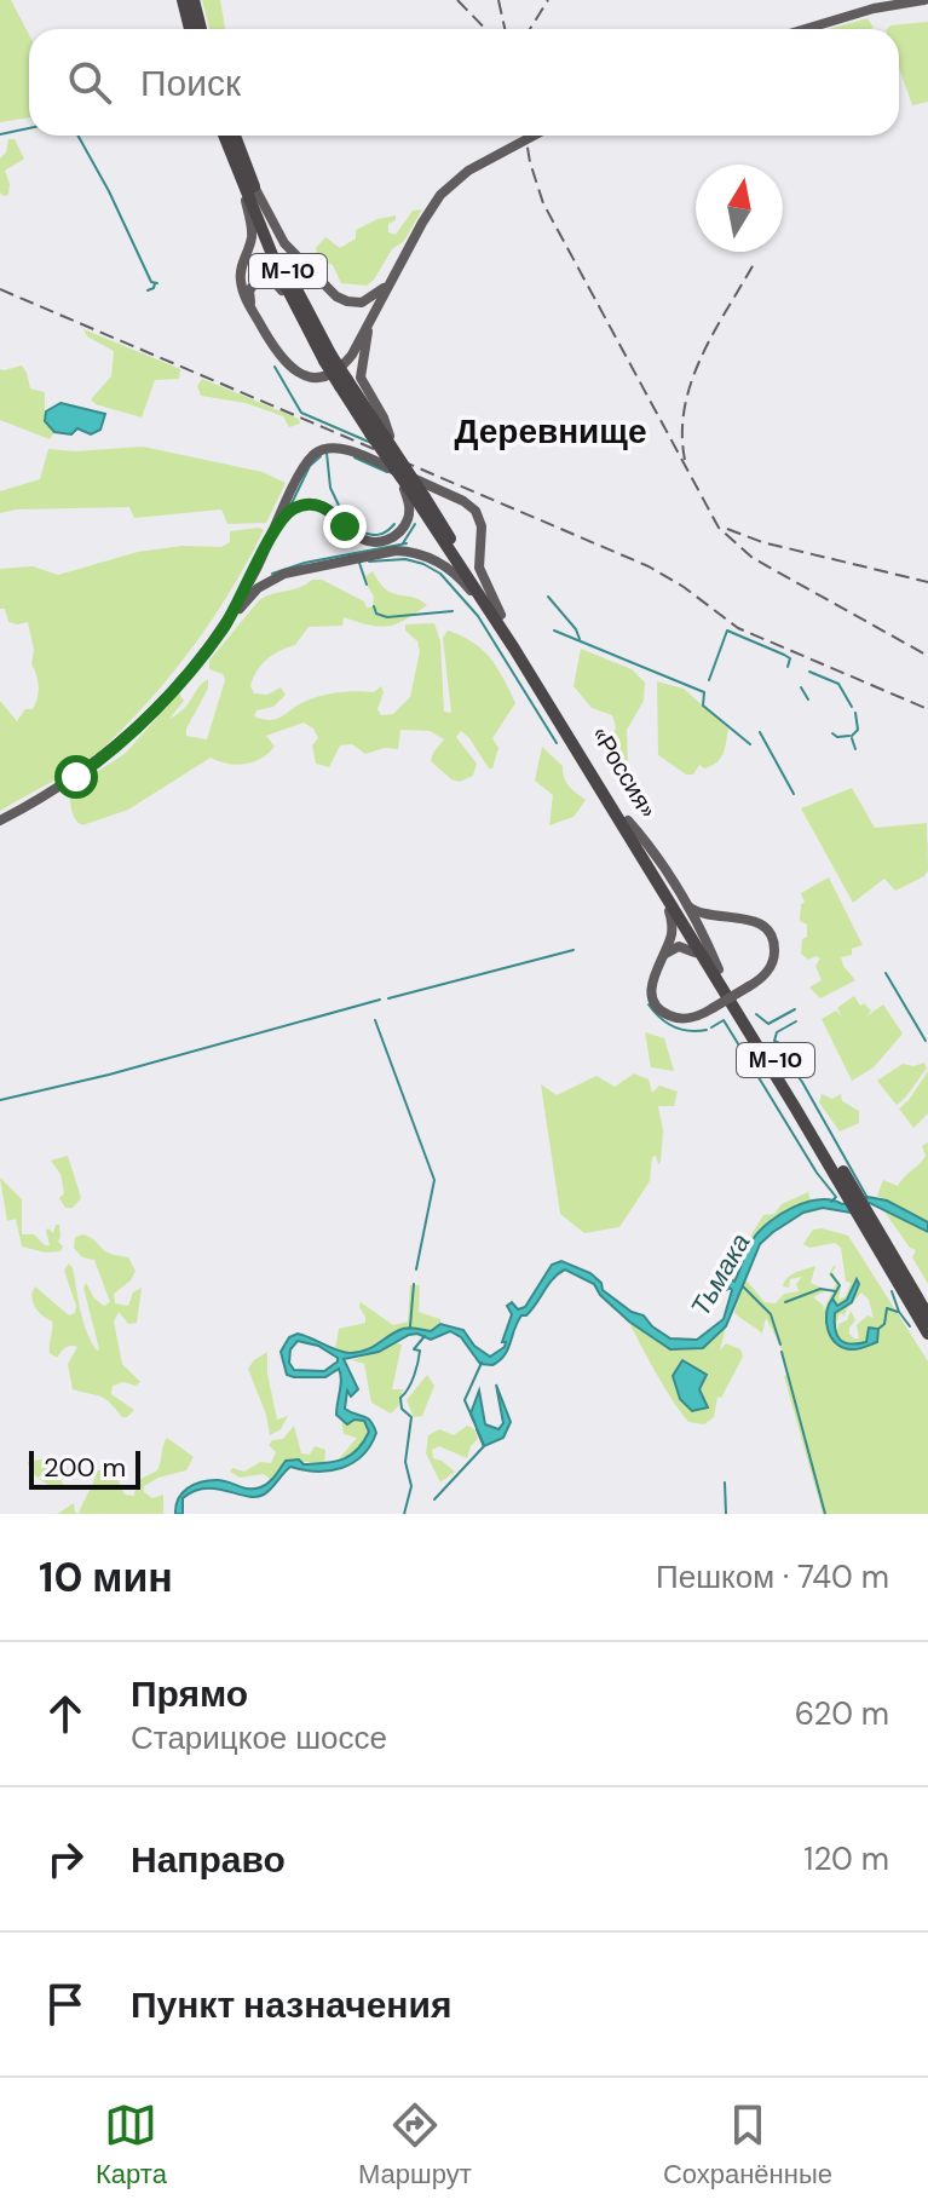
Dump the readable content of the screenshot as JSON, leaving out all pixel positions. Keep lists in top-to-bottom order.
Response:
{
  "streets": {
    "highway": ["М-10", "«Россия»"]
  },
  "crossings": [
    ["М-10", "«Россия»"]
  ],
  "districts": ["Деревнище"],
  "water": ["Тьмака"],
  "scale_bar": "200 m",
  "north": "top",
  "page": {
    "search": "Поиск",
    "scale": "200 m",
    "heading": ["10 мин", "Пешком · 740 m"],
    "list": [
      ["Прямо", "Старицкое шоссе", "620 m"],
      ["Направо", "120 m"],
      "Пункт назначения"
    ],
    "nav": ["Карта", "Маршрут", "Сохранённые"]
  }
}
